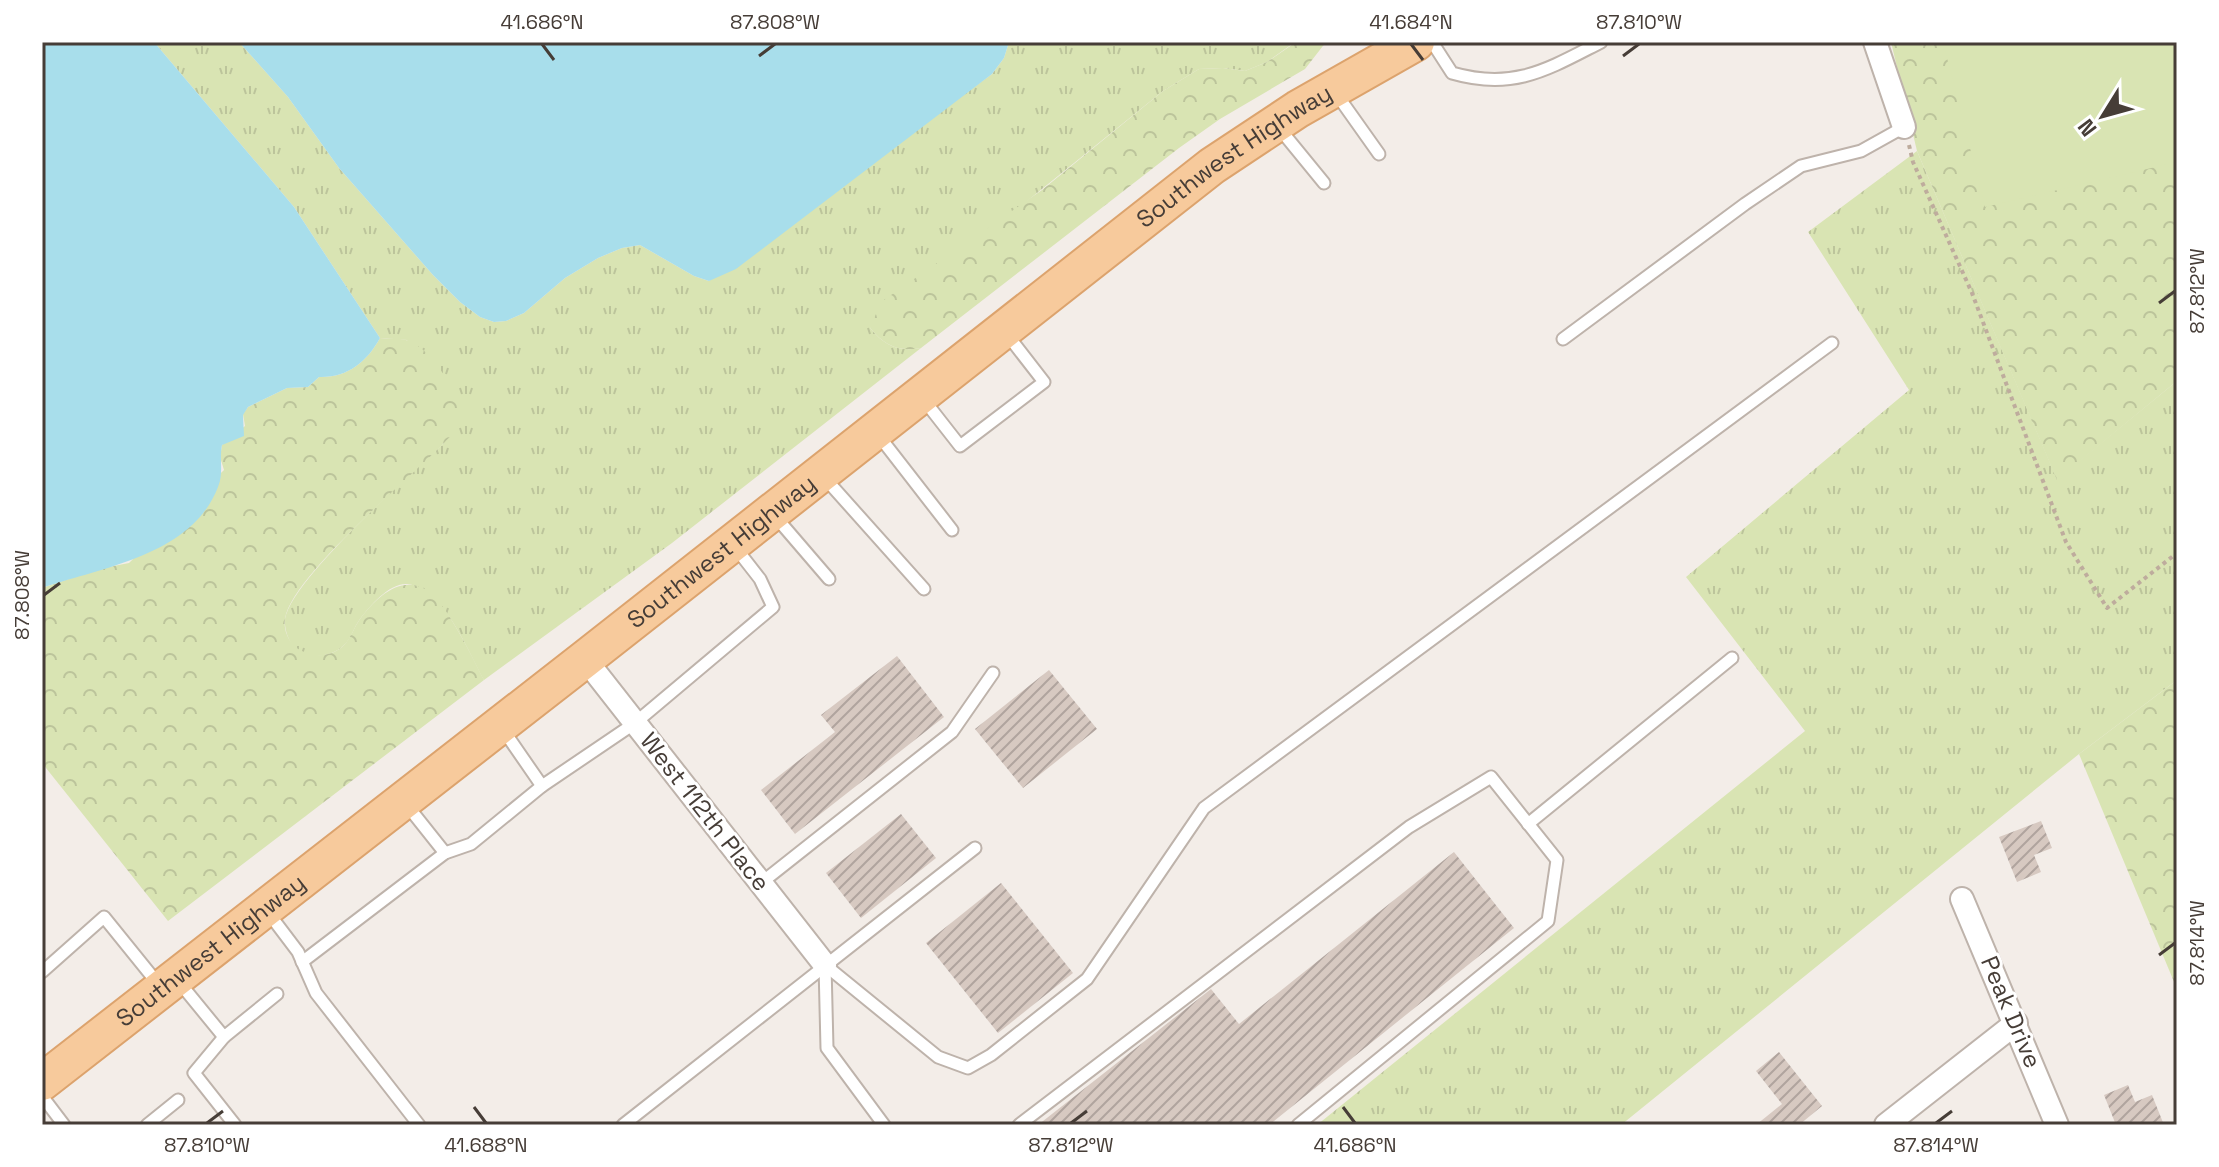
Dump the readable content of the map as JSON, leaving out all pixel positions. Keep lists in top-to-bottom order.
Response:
{
  "streets": {
    "main road": ["Southwest Highway"],
    "street": ["West 112th Place", "Peak Drive"]
  },
  "crossings": [
    ["Southwest Highway", "West 112th Place"]
  ],
  "north": "bottom left",
  "coordinates": [
    "41.686°N",
    "87.808°W",
    "41.684°N",
    "87.810°W",
    "87.812°W",
    "87.814°W",
    "41.688°N"
  ]
}
